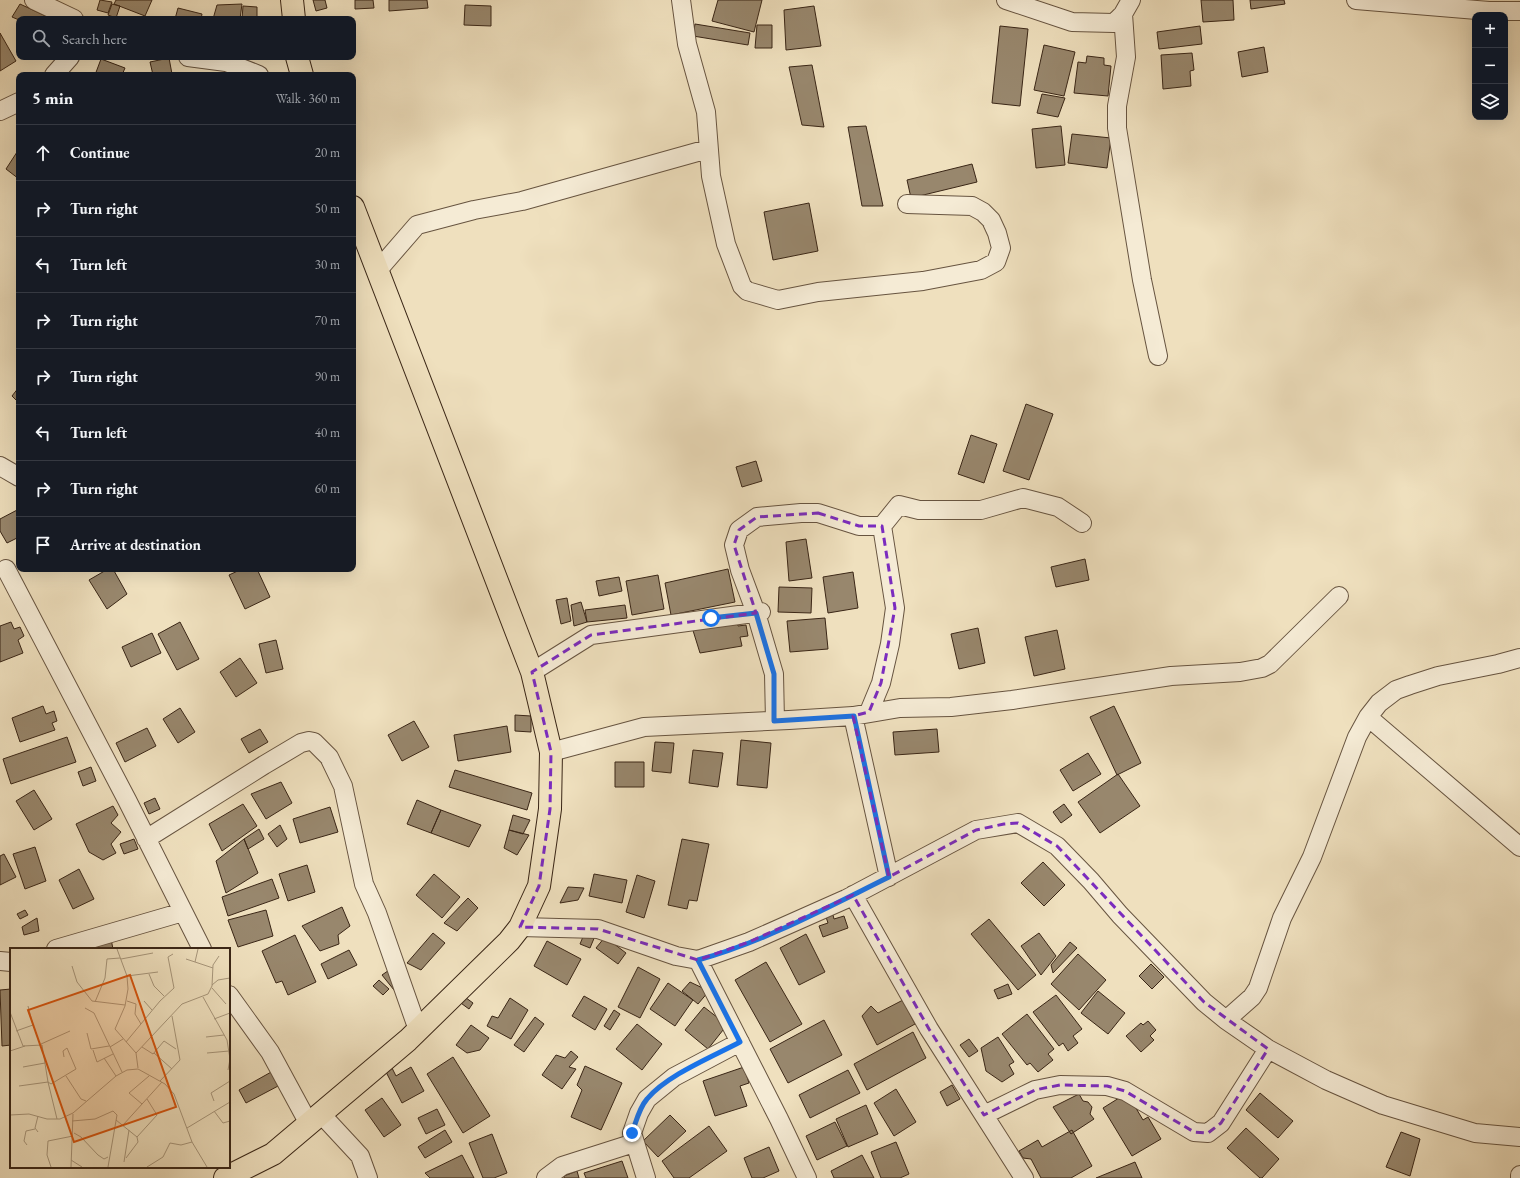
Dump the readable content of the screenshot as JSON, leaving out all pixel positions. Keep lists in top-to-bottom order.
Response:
{
  "page": {
    "map_buttons": ["+", "−"],
    "search": "Search here",
    "heading": ["5 min", "Walk · 360 m"],
    "list": [
      ["Continue", "20 m"],
      ["Turn right", "50 m"],
      ["Turn left", "30 m"],
      ["Turn right", "70 m"],
      ["Turn right", "90 m"],
      ["Turn left", "40 m"],
      ["Turn right", "60 m"],
      "Arrive at destination"
    ]
  }
}
